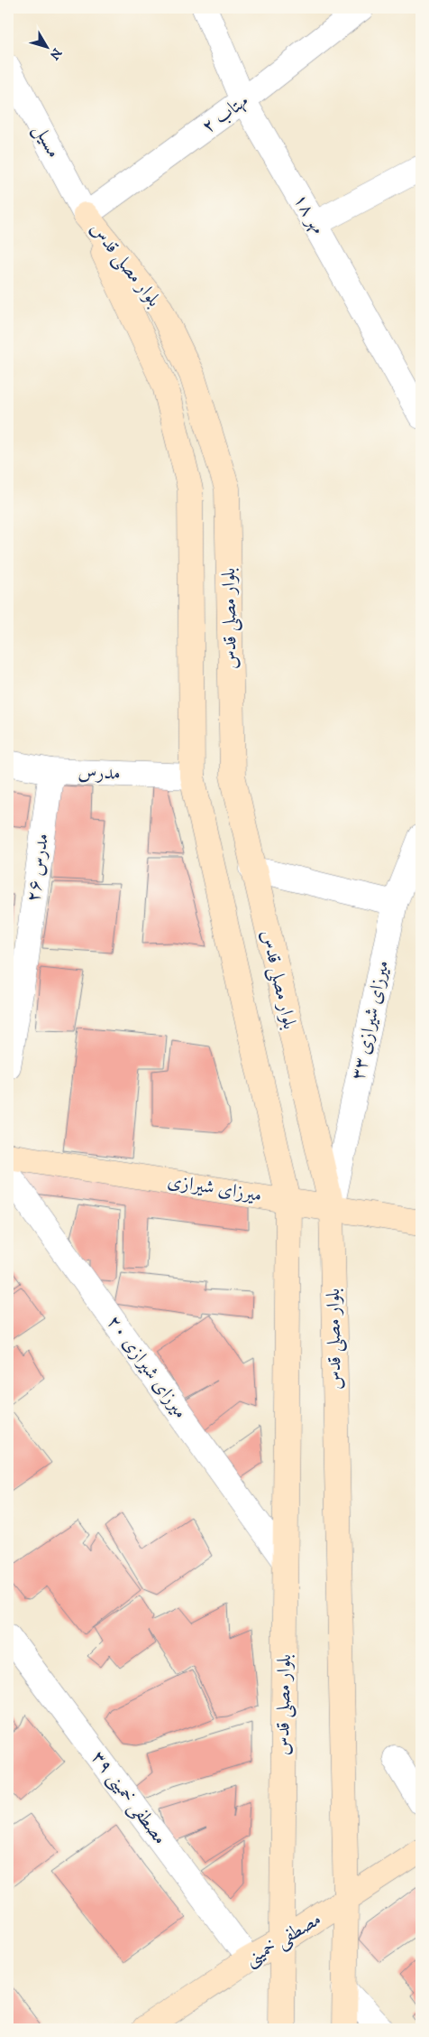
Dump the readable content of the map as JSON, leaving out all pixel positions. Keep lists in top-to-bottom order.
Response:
{
  "streets": {
    "main road": ["بلوار مصلی قدس", "میرزای شیرازی", "مصطفی خمینی"],
    "street": [
      "مهتاب ۲",
      "مسیل",
      "مهر ۱۸",
      "مدرس",
      "مدرس ۲۶",
      "میرزای شیرازی ۳۳",
      "میرزای شیرازی ۲۰",
      "مصطفی خمینی ۳۹"
    ]
  },
  "crossings": [
    ["مهتاب ۲", "مسیل"],
    ["مهتاب ۲", "مهر ۱۸"],
    ["مهتاب ۲", "بلوار مصلی قدس"],
    ["مسیل", "بلوار مصلی قدس"],
    ["بلوار مصلی قدس", "مدرس"],
    ["بلوار مصلی قدس", "میرزای شیرازی ۳۳"],
    ["بلوار مصلی قدس", "میرزای شیرازی"],
    ["بلوار مصلی قدس", "میرزای شیرازی ۲۰"],
    ["بلوار مصلی قدس", "مصطفی خمینی"],
    ["مدرس", "مدرس ۲۶"],
    ["میرزای شیرازی ۳۳", "میرزای شیرازی"],
    ["مصطفی خمینی ۳۹", "مصطفی خمینی"]
  ],
  "north": "bottom right"
}
